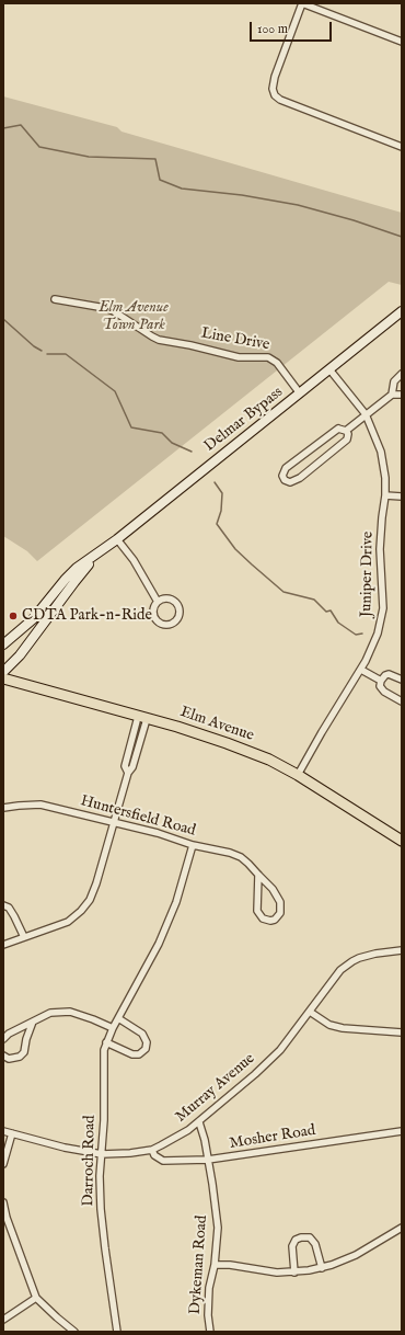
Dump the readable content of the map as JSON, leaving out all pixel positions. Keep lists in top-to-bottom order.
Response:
{
  "streets": {
    "main road": ["Elm Avenue"],
    "street": [
      "Line Drive",
      "Delmar Bypass",
      "Juniper Drive",
      "Huntersfield Road",
      "Murray Avenue",
      "Mosher Road",
      "Darroch Road",
      "Dykeman Road"
    ]
  },
  "crossings": [
    ["Line Drive", "Delmar Bypass"],
    ["Delmar Bypass", "Juniper Drive"],
    ["Juniper Drive", "Elm Avenue"],
    ["Huntersfield Road", "Darroch Road"],
    ["Murray Avenue", "Mosher Road"],
    ["Murray Avenue", "Darroch Road"],
    ["Murray Avenue", "Dykeman Road"],
    ["Mosher Road", "Dykeman Road"]
  ],
  "parks": ["Elm Avenue Town Park"],
  "places": ["CDTA Park-n-Ride"],
  "scale_bar": "100 m"
}
